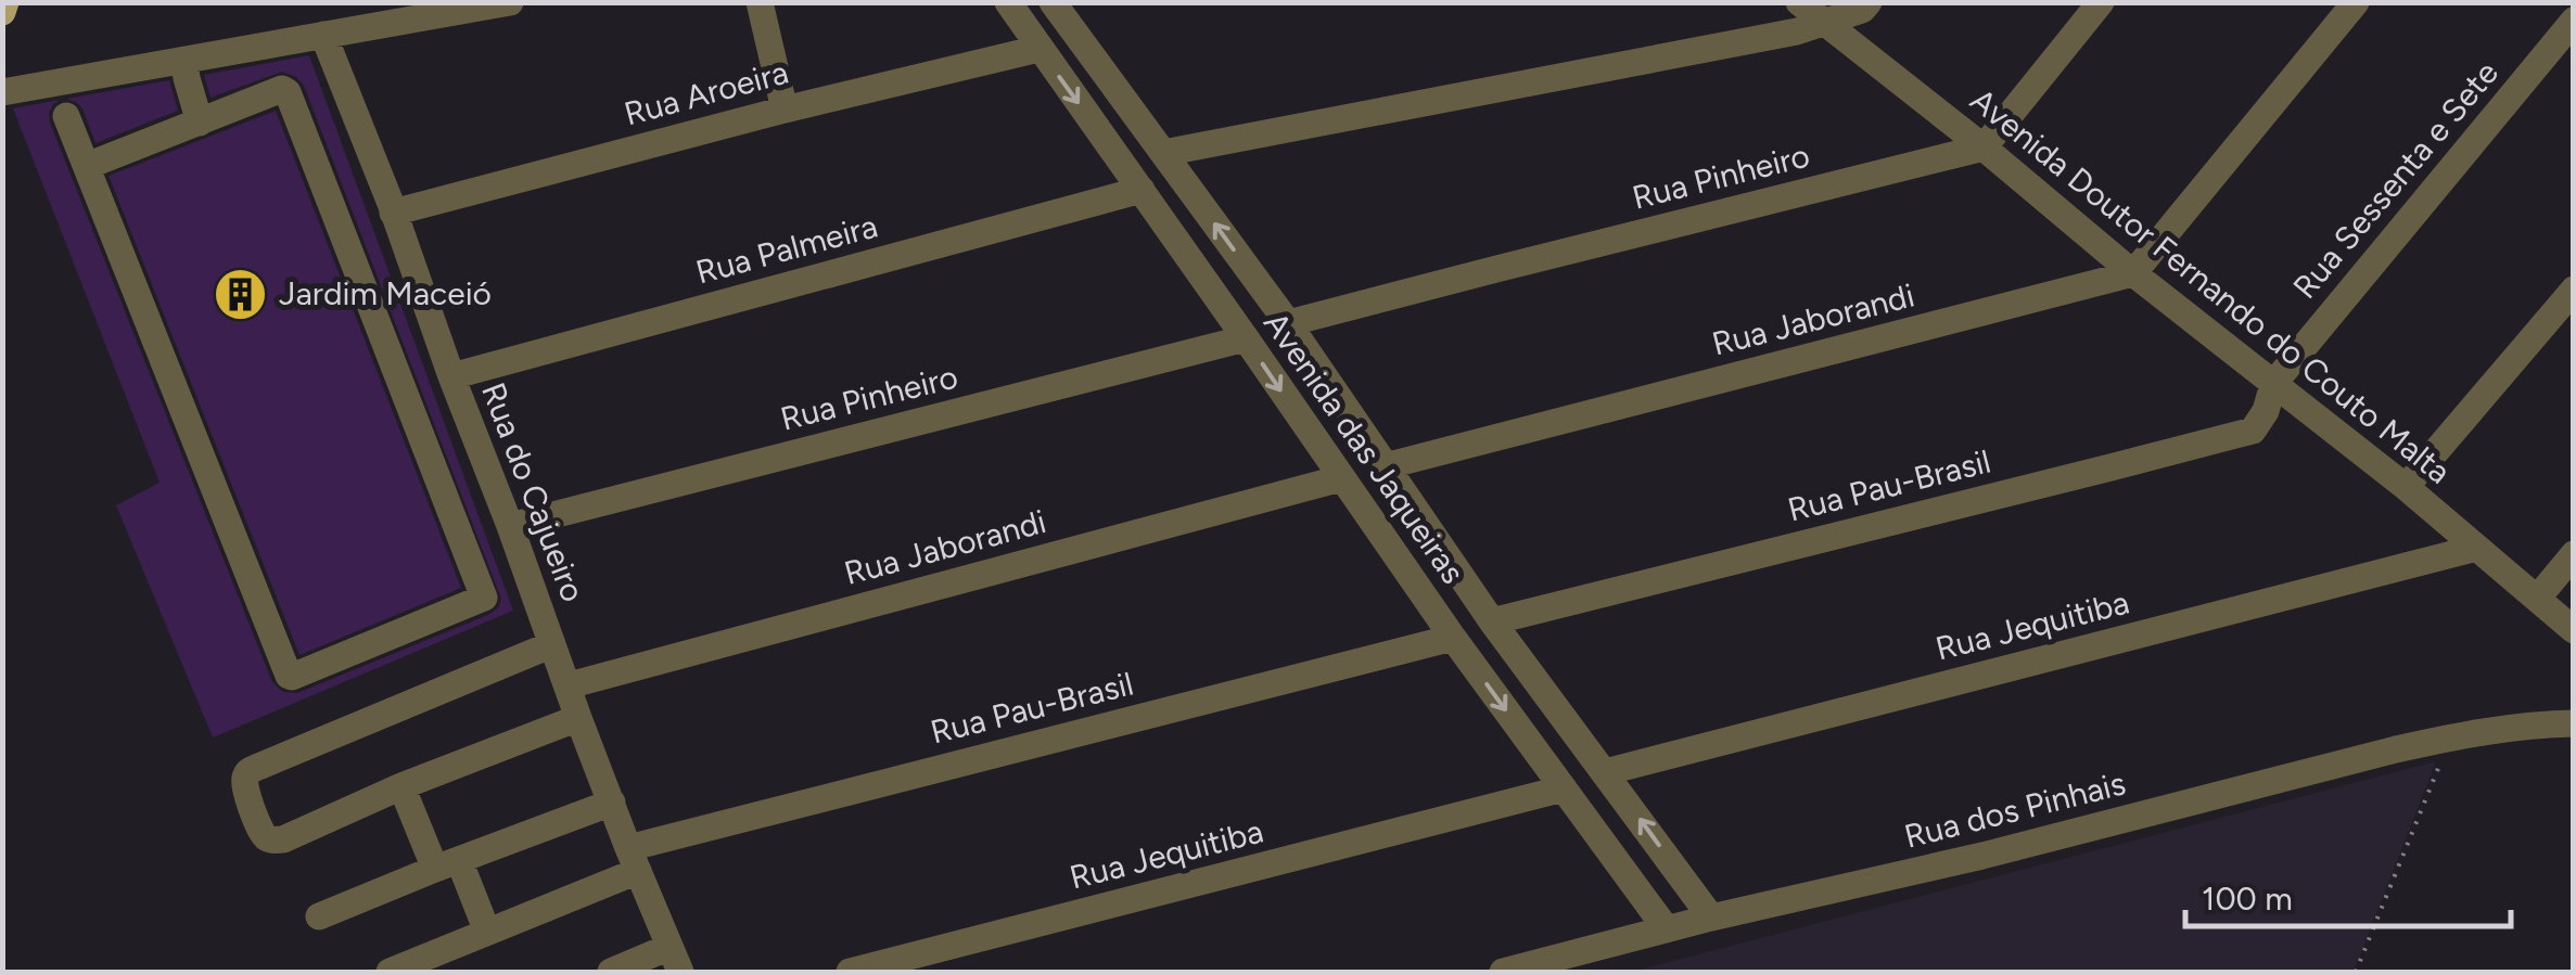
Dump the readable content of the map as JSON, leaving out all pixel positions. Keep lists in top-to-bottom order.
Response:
{
  "streets": {
    "street": [
      "Rua Aroeira",
      "Rua Pinheiro",
      "Rua Sessenta e Sete",
      "Rua Palmeira",
      "Avenida Doutor Fernando do Couto Malta",
      "Rua Jaborandi",
      "Avenida das Jaqueiras",
      "Rua Pau-Brasil",
      "Rua do Cajueiro",
      "Rua Jequitiba",
      "Rua dos Pinhais"
    ]
  },
  "crossings": [
    ["Rua Aroeira", "Avenida das Jaqueiras"],
    ["Rua Aroeira", "Rua do Cajueiro"],
    ["Rua Pinheiro", "Avenida Doutor Fernando do Couto Malta"],
    ["Rua Pinheiro", "Avenida das Jaqueiras"],
    ["Rua Pinheiro", "Rua do Cajueiro"],
    ["Rua Sessenta e Sete", "Avenida Doutor Fernando do Couto Malta"],
    ["Rua Sessenta e Sete", "Rua Pau-Brasil"],
    ["Rua Palmeira", "Avenida das Jaqueiras"],
    ["Rua Palmeira", "Rua do Cajueiro"],
    ["Avenida Doutor Fernando do Couto Malta", "Rua Jaborandi"],
    ["Avenida Doutor Fernando do Couto Malta", "Rua Pau-Brasil"],
    ["Avenida Doutor Fernando do Couto Malta", "Rua Jequitiba"],
    ["Rua Jaborandi", "Avenida das Jaqueiras"],
    ["Rua Jaborandi", "Rua do Cajueiro"],
    ["Avenida das Jaqueiras", "Rua Pau-Brasil"],
    ["Avenida das Jaqueiras", "Rua Jequitiba"],
    ["Avenida das Jaqueiras", "Rua dos Pinhais"],
    ["Rua Pau-Brasil", "Rua do Cajueiro"]
  ],
  "places": {
    "building": ["Jardim Maceió"]
  },
  "scale_bar": "100 m"
}
